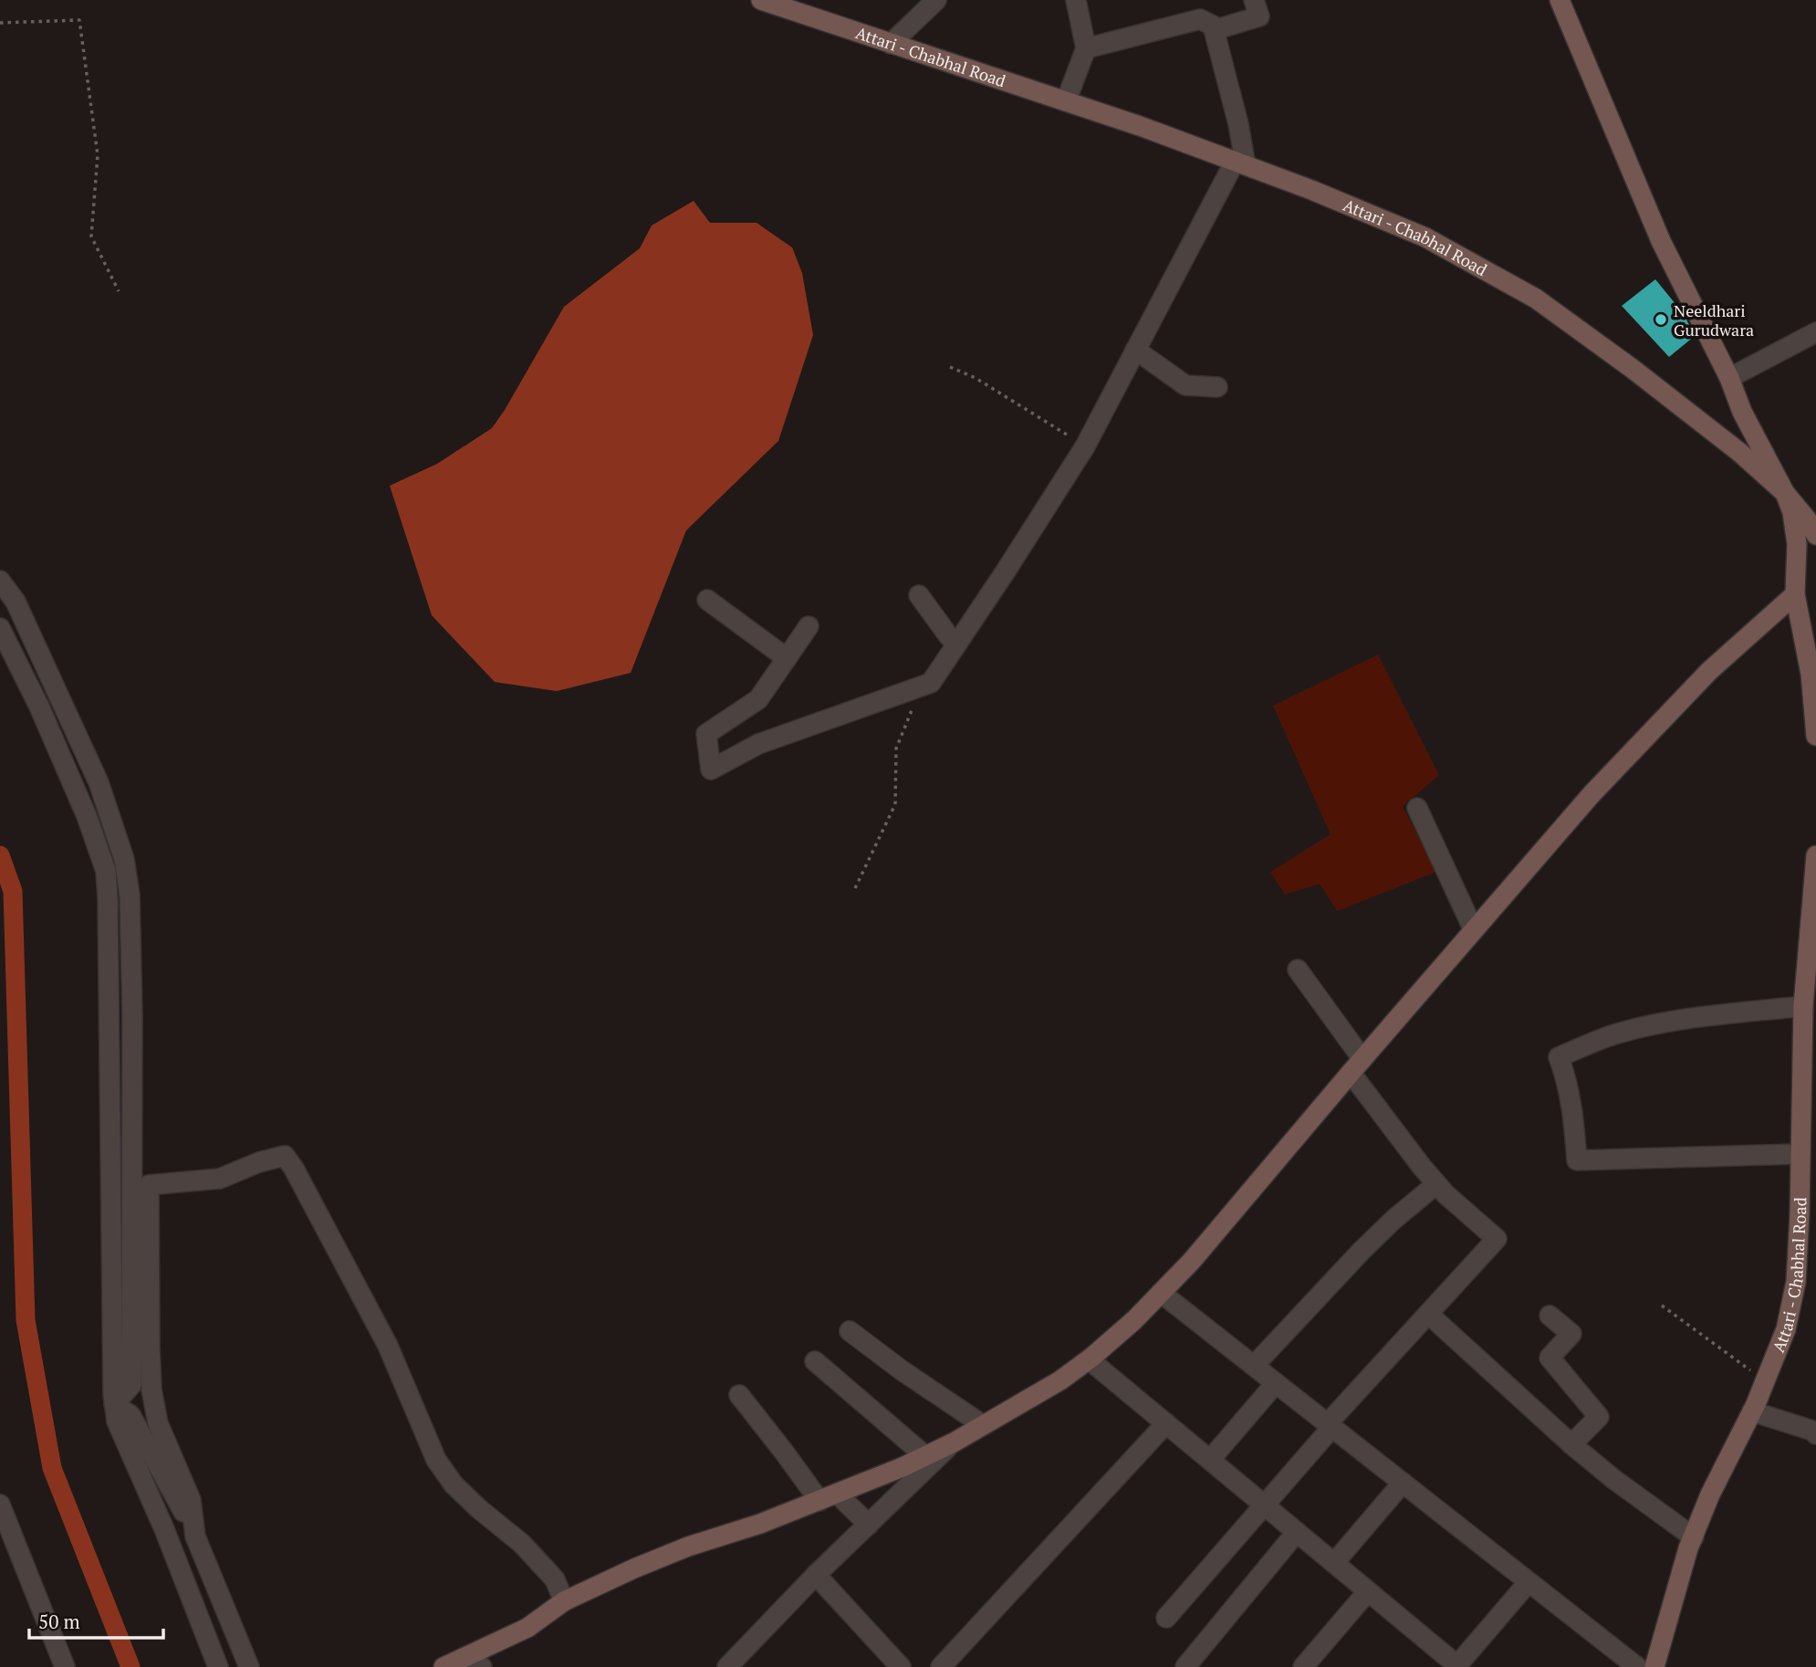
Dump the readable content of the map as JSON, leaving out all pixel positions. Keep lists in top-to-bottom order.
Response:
{
  "streets": {
    "street": ["Attari - Chabhal Road"]
  },
  "places": ["Neeldhari Gurudwara"],
  "scale_bar": "50 m"
}
